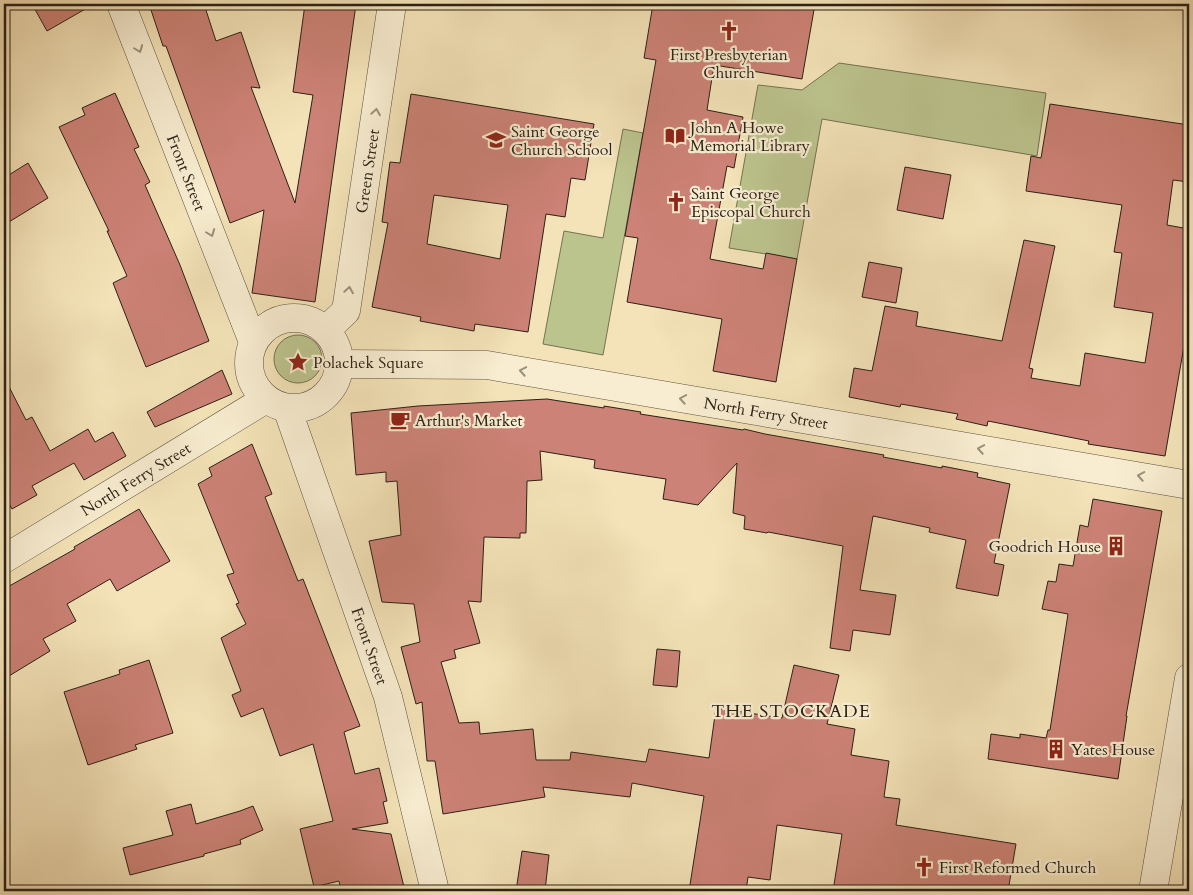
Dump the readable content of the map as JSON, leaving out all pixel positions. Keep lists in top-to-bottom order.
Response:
{
  "streets": {
    "street": ["Green Street", "Front Street", "North Ferry Street"]
  },
  "crossings": [
    ["Green Street", "Front Street"],
    ["Green Street", "North Ferry Street"],
    ["Front Street", "North Ferry Street"]
  ],
  "one_way": ["Green Street", "Front Street", "North Ferry Street"],
  "districts": ["THE STOCKADE"],
  "places": {
    "church": ["First Presbyterian Church", "Saint George Episcopal Church", "First Reformed Church"],
    "library": ["John A Howe Memorial Library"],
    "school or university": ["Saint George Church School"],
    "place": ["Polachek Square"],
    "cafe": ["Arthur's Market"],
    "building": ["Goodrich House", "Yates House"]
  }
}
